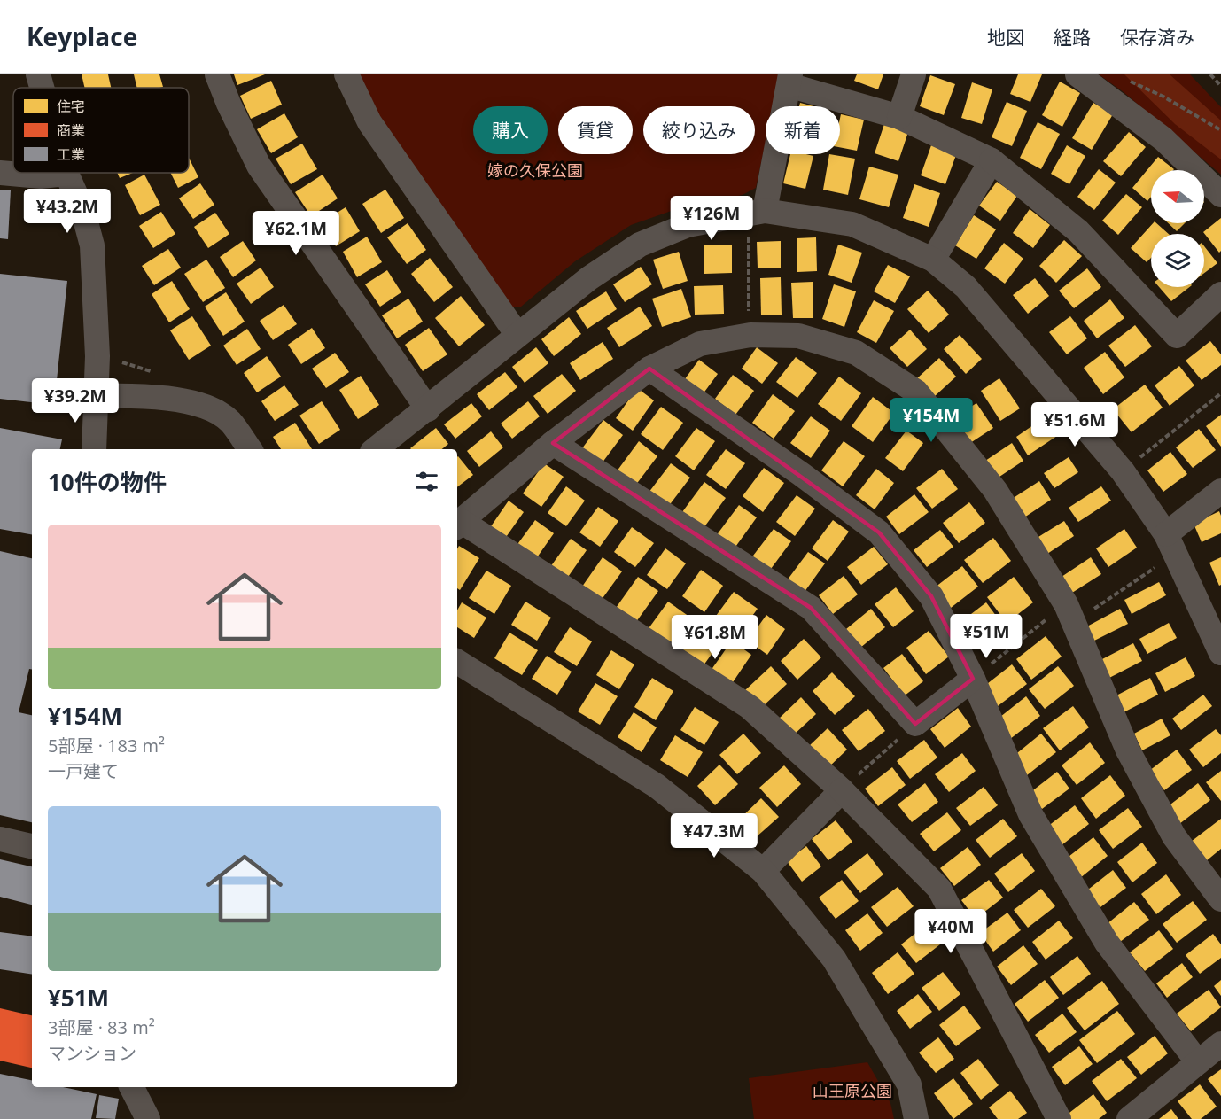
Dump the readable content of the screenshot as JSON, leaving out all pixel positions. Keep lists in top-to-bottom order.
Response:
{
  "parks": ["嫁の久保公園", "山王原公園"],
  "legend": ["住宅", "商業", "工業"],
  "north": "left",
  "page": {
    "header": "Keyplace",
    "nav": ["地図", "経路", "保存済み"],
    "chip": [
      "購入",
      "賃貸",
      "絞り込み",
      "新着"
    ],
    "price": [
      "¥43.2M",
      "¥126M",
      "¥62.1M",
      "¥39.2M",
      "¥154M",
      "¥51.6M",
      "¥51M",
      "¥61.8M",
      "¥47.3M",
      "¥40M"
    ],
    "heading": "10件の物件",
    "list": [
      {
        "name": "¥154M",
        "note": "5部屋 · 183 m² · 一戸建て"
      },
      {
        "name": "¥51M",
        "note": "3部屋 · 83 m² · マンション"
      }
    ]
  }
}
